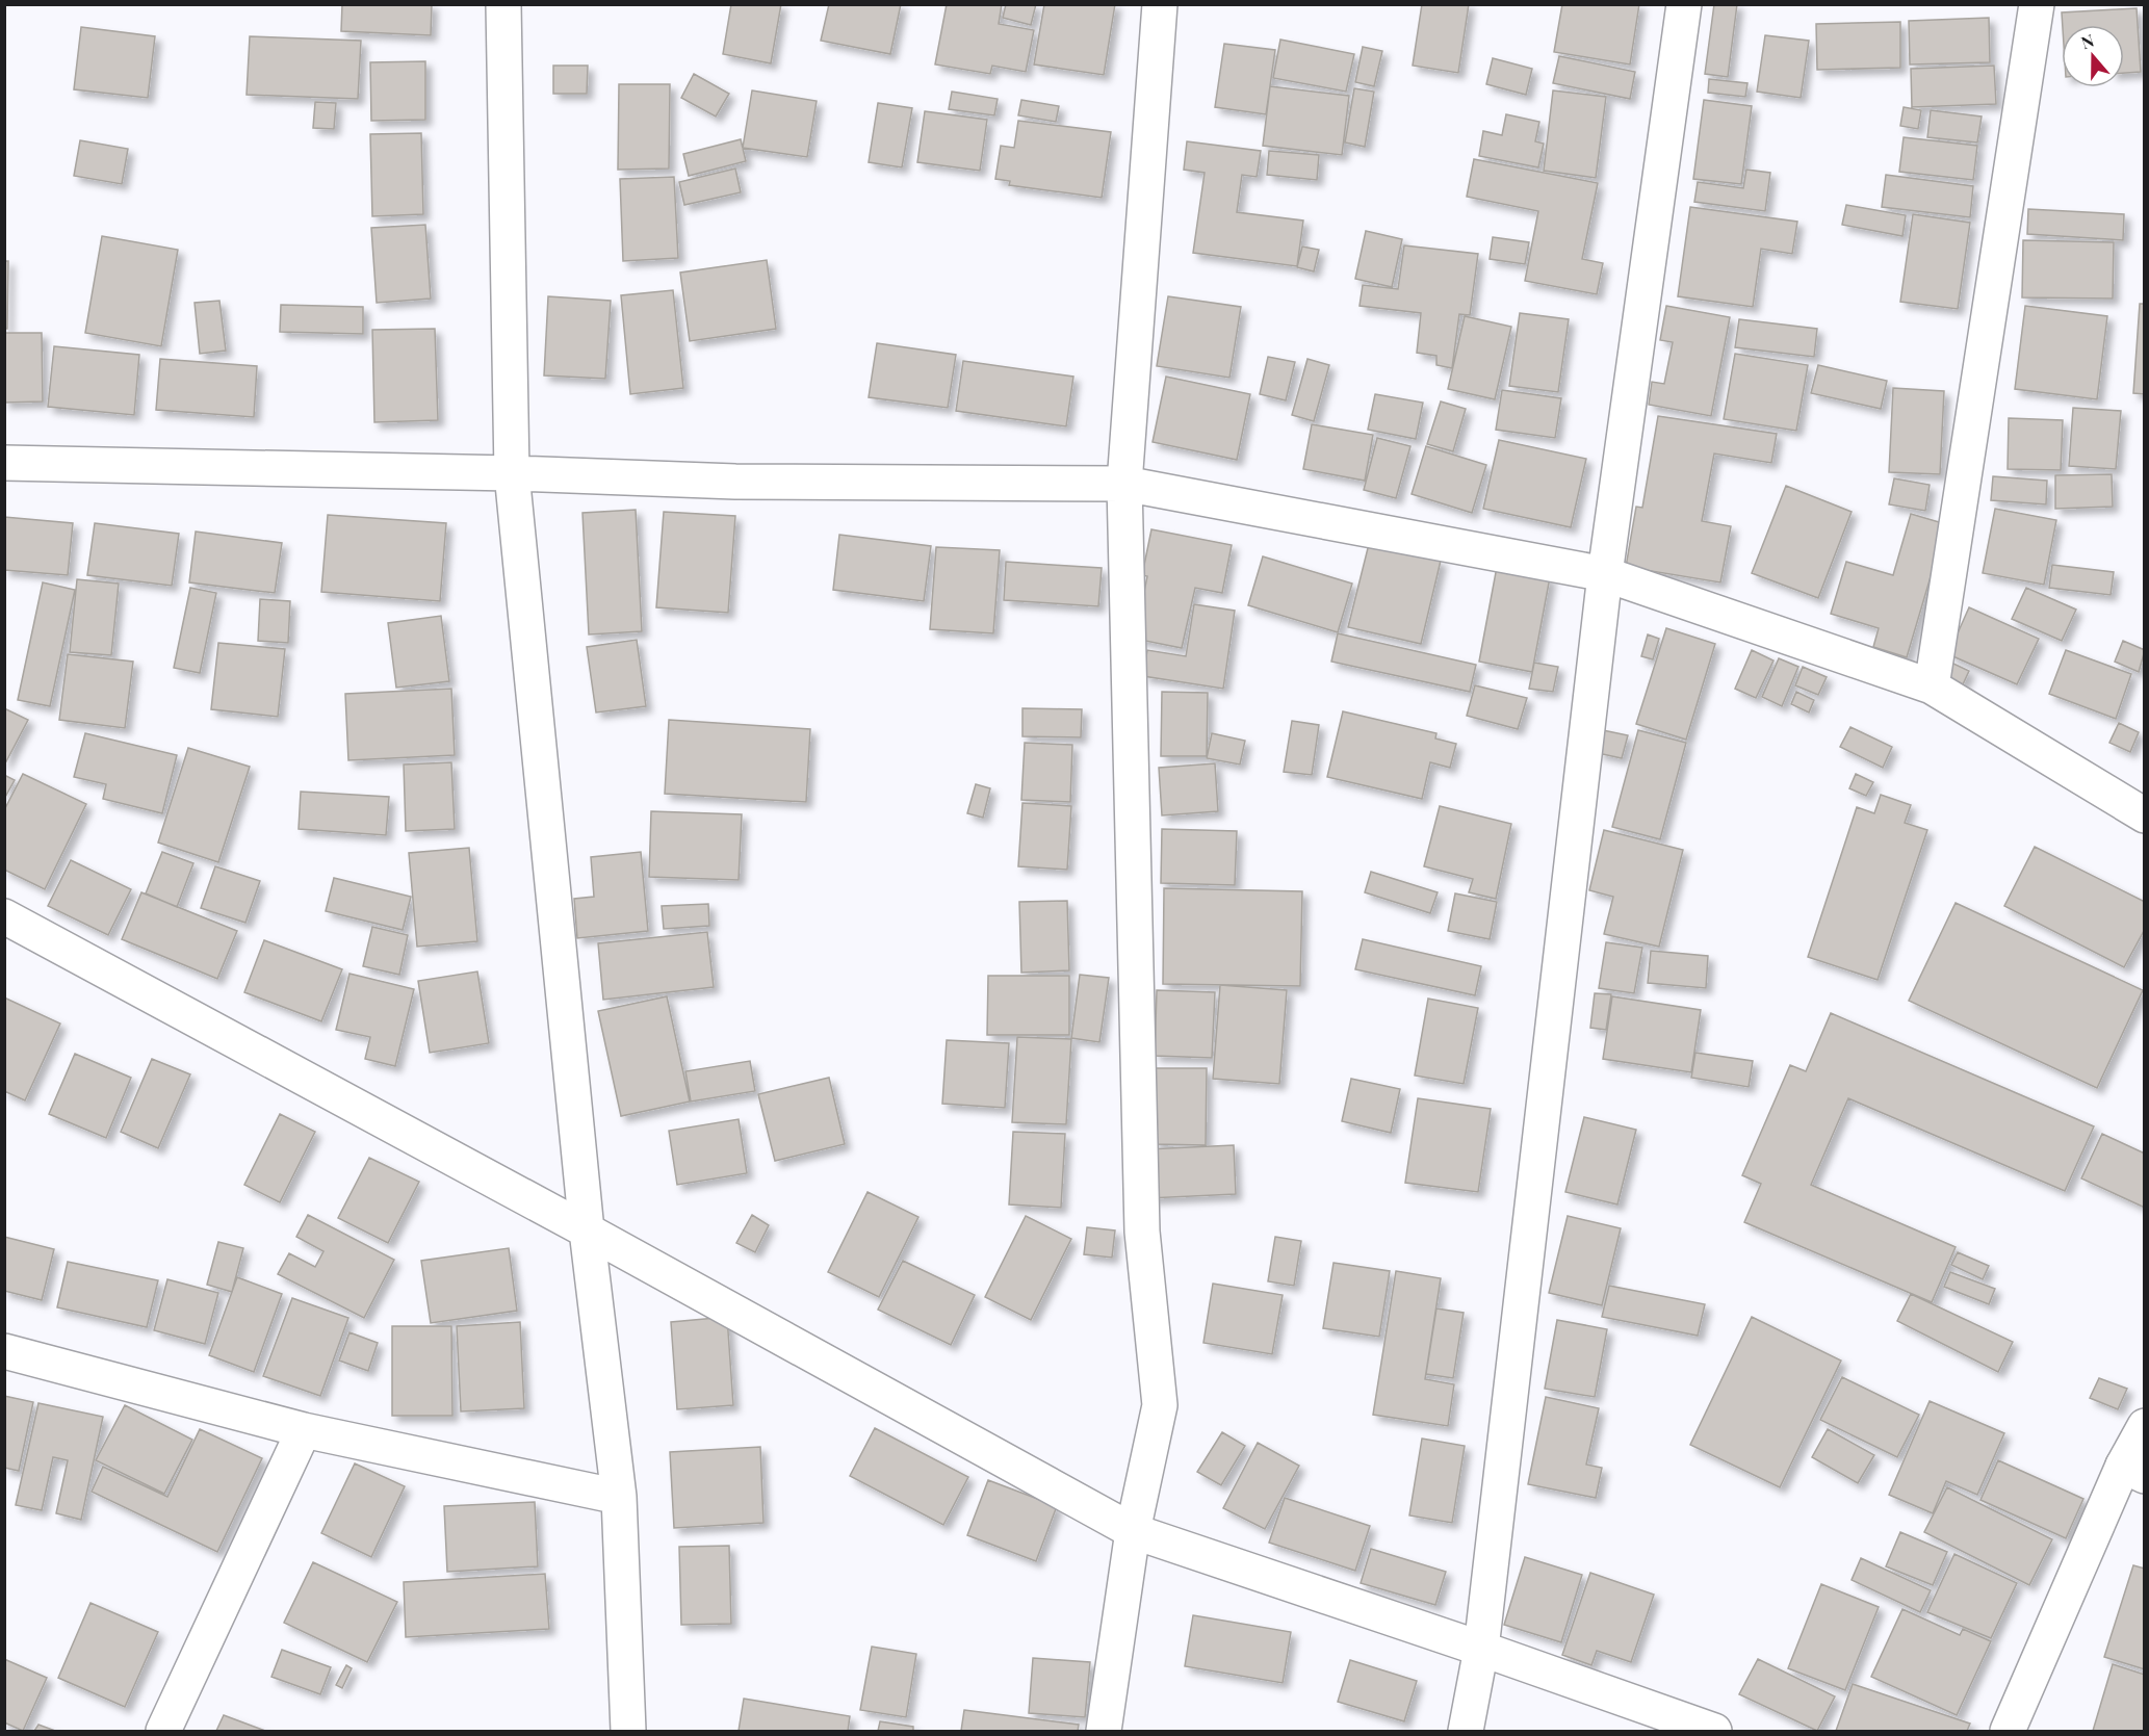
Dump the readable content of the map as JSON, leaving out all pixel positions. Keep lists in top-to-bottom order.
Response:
{
  "north": "top"
}
